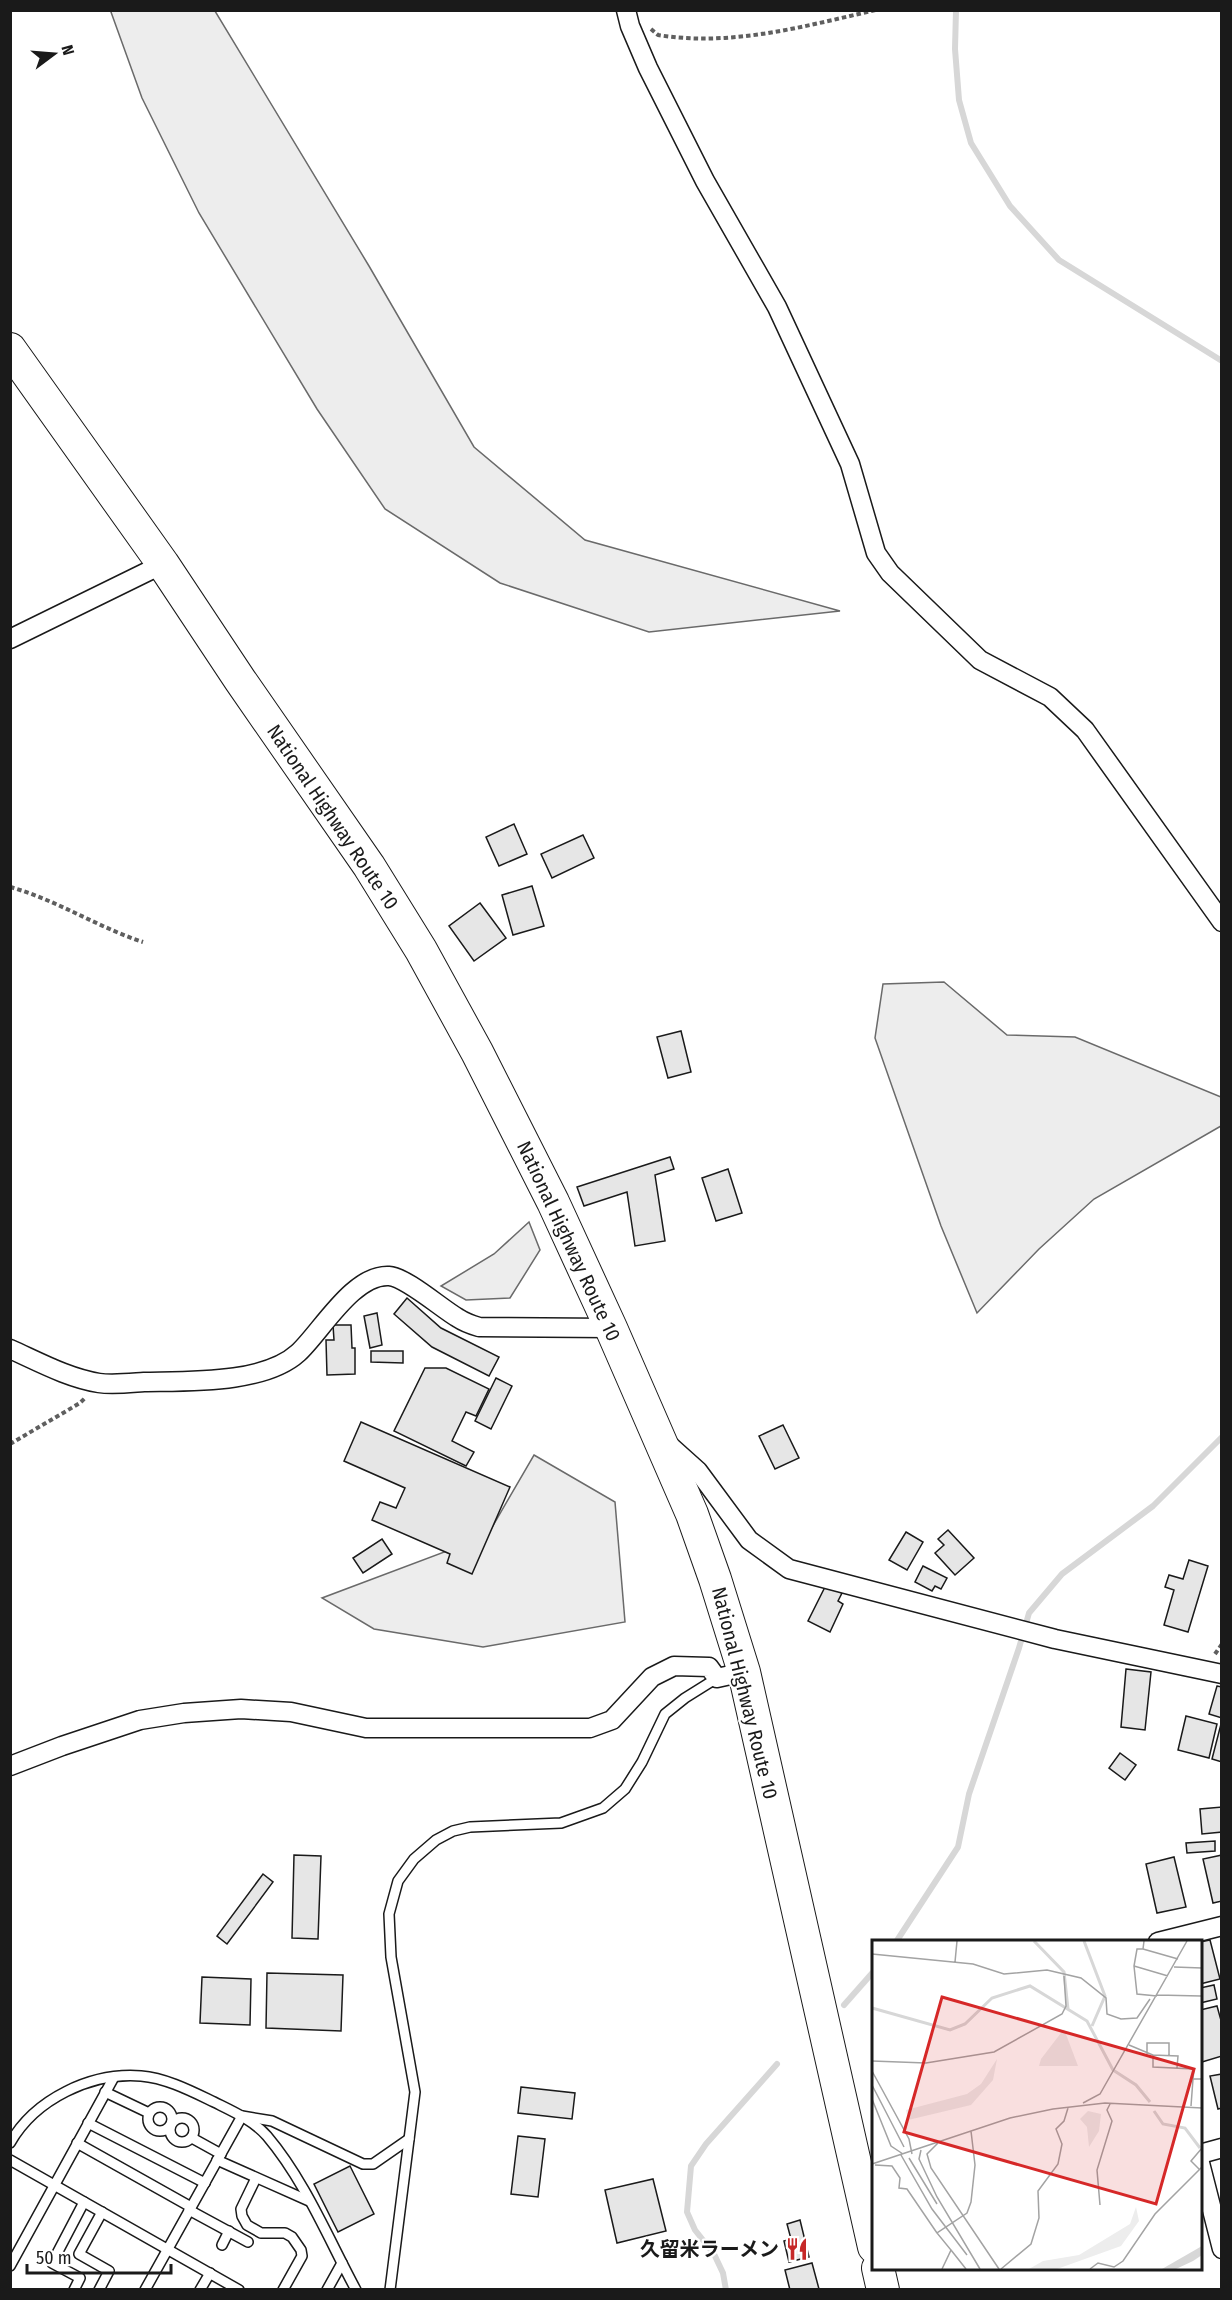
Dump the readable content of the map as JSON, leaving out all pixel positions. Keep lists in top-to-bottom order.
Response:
{
  "streets": {
    "highway": ["National Highway Route 10"]
  },
  "places": {
    "restaurant": ["久留米ラーメン"]
  },
  "scale_bar": "50 m",
  "north": "right"
}
